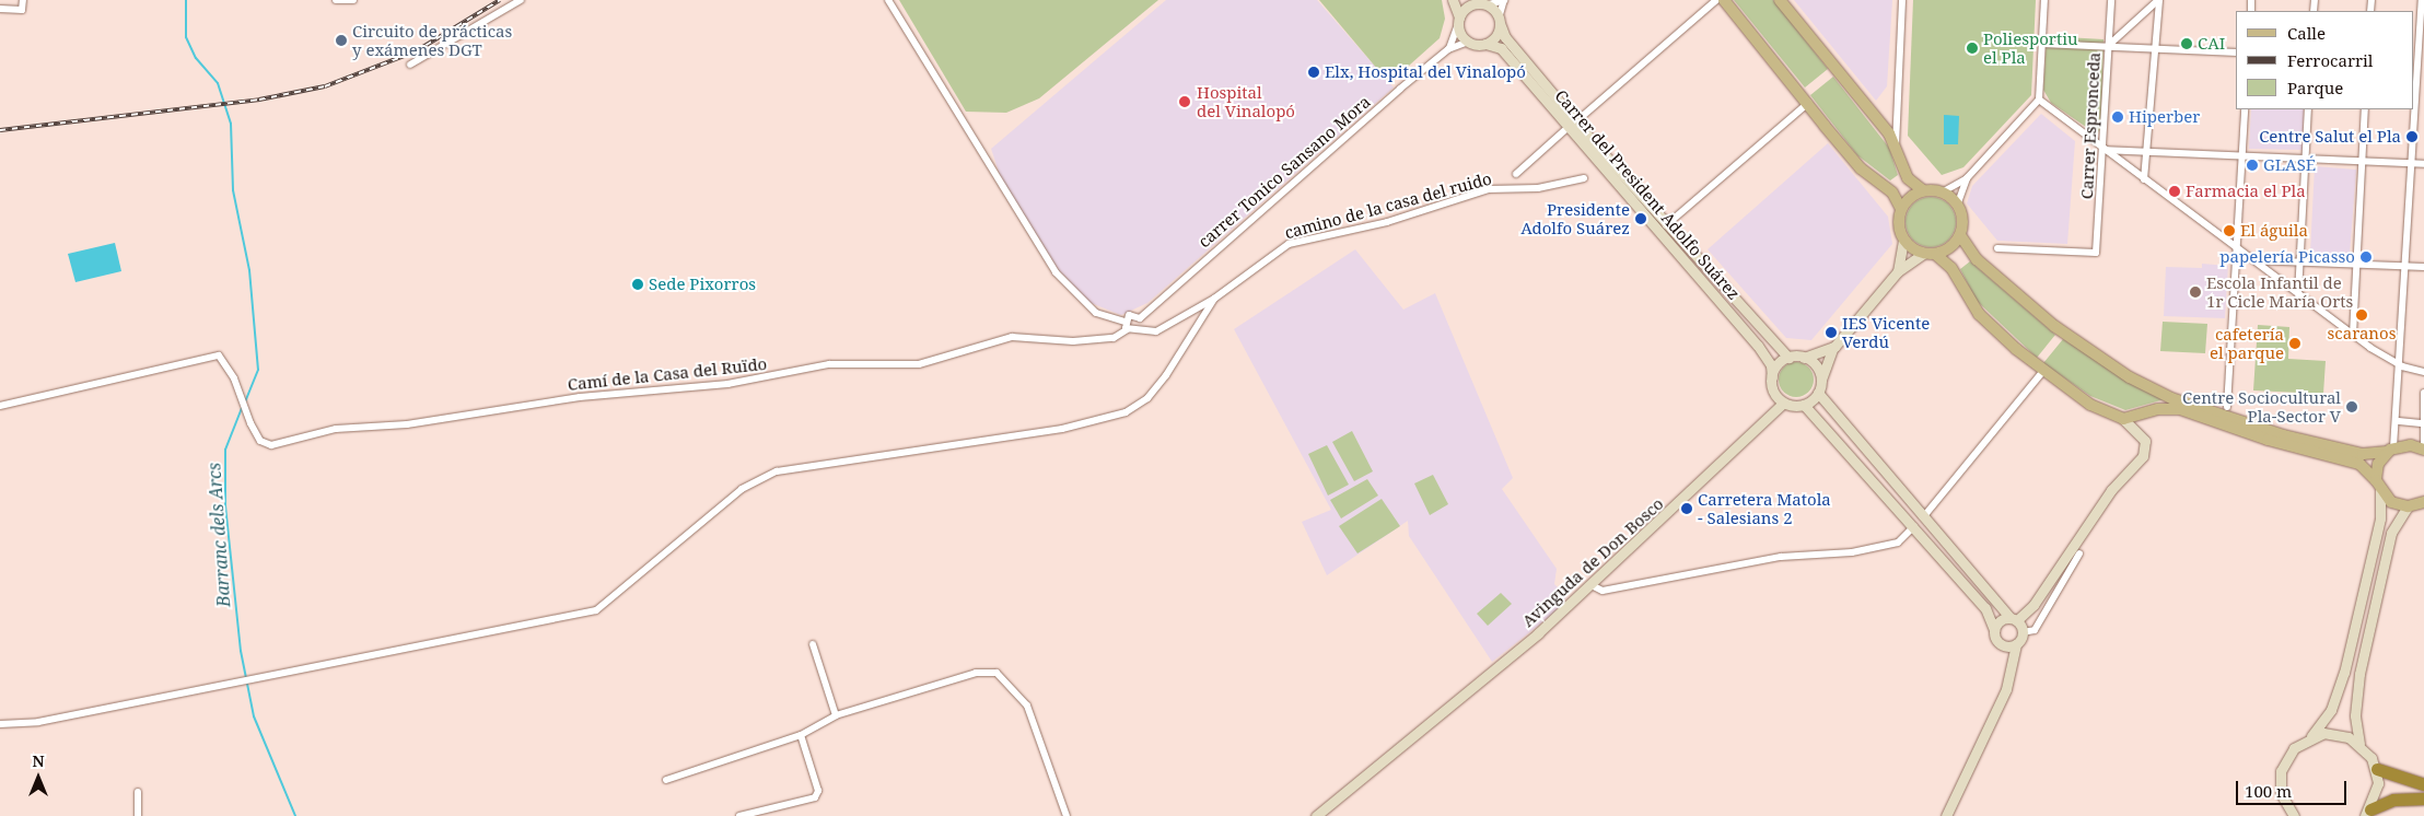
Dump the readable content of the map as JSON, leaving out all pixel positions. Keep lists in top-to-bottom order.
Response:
{
  "streets": {
    "main road": ["Carrer del President Adolfo Suárez", "Avinguda de Don Bosco"],
    "street": [
      "Carrer Espronceda",
      "carrer Tonico Sansano Mora",
      "camino de la casa del ruido",
      "Camí de la Casa del Ruïdo"
    ]
  },
  "crossings": [
    ["carrer Tonico Sansano Mora", "Carrer del President Adolfo Suárez"],
    ["Carrer del President Adolfo Suárez", "Avinguda de Don Bosco"],
    ["camino de la casa del ruido", "Camí de la Casa del Ruïdo"]
  ],
  "water": ["Barranc dels Arcs"],
  "places": [
    "Circuito de prácticas y exámenes DGT",
    "CAI",
    "Poliesportiu el Pla",
    "Elx, Hospital del Vinalopó",
    "Hospital del Vinalopó",
    "Hiperber",
    "Centre Salut el Pla",
    "GLASÉ",
    "Farmacia el Pla",
    "Presidente Adolfo Suárez",
    "El águila",
    "papelería Picasso",
    "Sede Pixorros",
    "Escola Infantil de 1r Cicle María Orts",
    "scaranos",
    "IES Vicente Verdú",
    "cafetería el parque",
    "Centre Sociocultural Pla-Sector V",
    "Carretera Matola - Salesians 2"
  ],
  "legend": ["Calle", "Ferrocarril", "Parque"],
  "scale_bar": "100 m",
  "north": "top"
}
